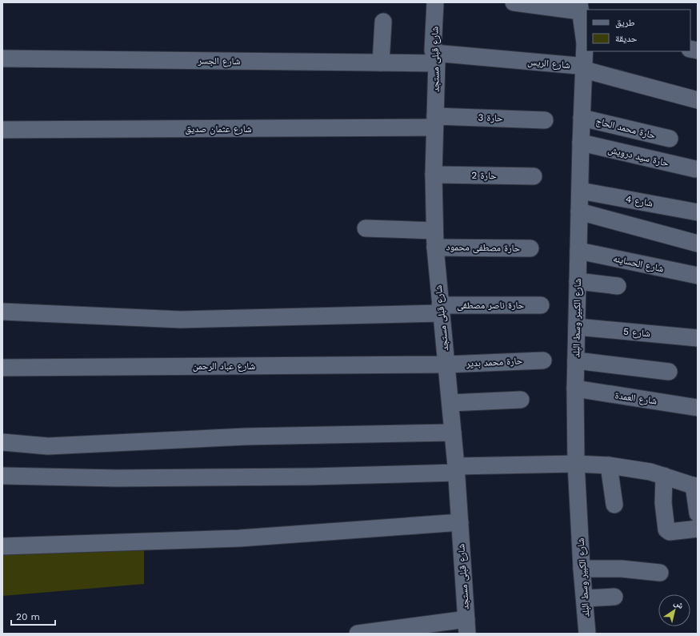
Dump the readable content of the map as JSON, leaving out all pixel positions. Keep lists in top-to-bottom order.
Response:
{
  "streets": {
    "street": [
      "شارع قبلى مستجد",
      "شارع الجسر",
      "شارع الريس",
      "حارة 3",
      "حارة محمد الحاج",
      "شارع عثمان صديق",
      "حارة سيد درويش",
      "حارة 2",
      "شارع 4",
      "حارة مصطفى محمود",
      "شارع الحساينه",
      "حارة ناصر مصطفى",
      "شارع الكبير وسط البلد",
      "شارع 5",
      "حارة محمد بدير",
      "شارع عباد الرحمن",
      "شارع العمدة"
    ]
  },
  "crossings": [
    ["شارع قبلى مستجد", "شارع الجسر"],
    ["شارع قبلى مستجد", "شارع الريس"],
    ["شارع قبلى مستجد", "حارة 3"],
    ["شارع قبلى مستجد", "شارع عثمان صديق"],
    ["شارع قبلى مستجد", "حارة 2"],
    ["شارع قبلى مستجد", "حارة مصطفى محمود"],
    ["شارع قبلى مستجد", "حارة ناصر مصطفى"],
    ["شارع قبلى مستجد", "حارة محمد بدير"],
    ["شارع قبلى مستجد", "شارع عباد الرحمن"],
    ["شارع الجسر", "شارع الريس"],
    ["شارع الريس", "شارع الكبير وسط البلد"],
    ["حارة 3", "شارع عثمان صديق"],
    ["حارة محمد الحاج", "شارع الكبير وسط البلد"],
    ["حارة سيد درويش", "شارع الكبير وسط البلد"],
    ["شارع 4", "شارع الكبير وسط البلد"],
    ["شارع الحساينه", "شارع الكبير وسط البلد"],
    ["شارع الكبير وسط البلد", "شارع 5"],
    ["شارع الكبير وسط البلد", "شارع العمدة"],
    ["حارة محمد بدير", "شارع عباد الرحمن"]
  ],
  "legend": ["طريق", "حديقة"],
  "scale_bar": "20 m",
  "north": "top right"
}
